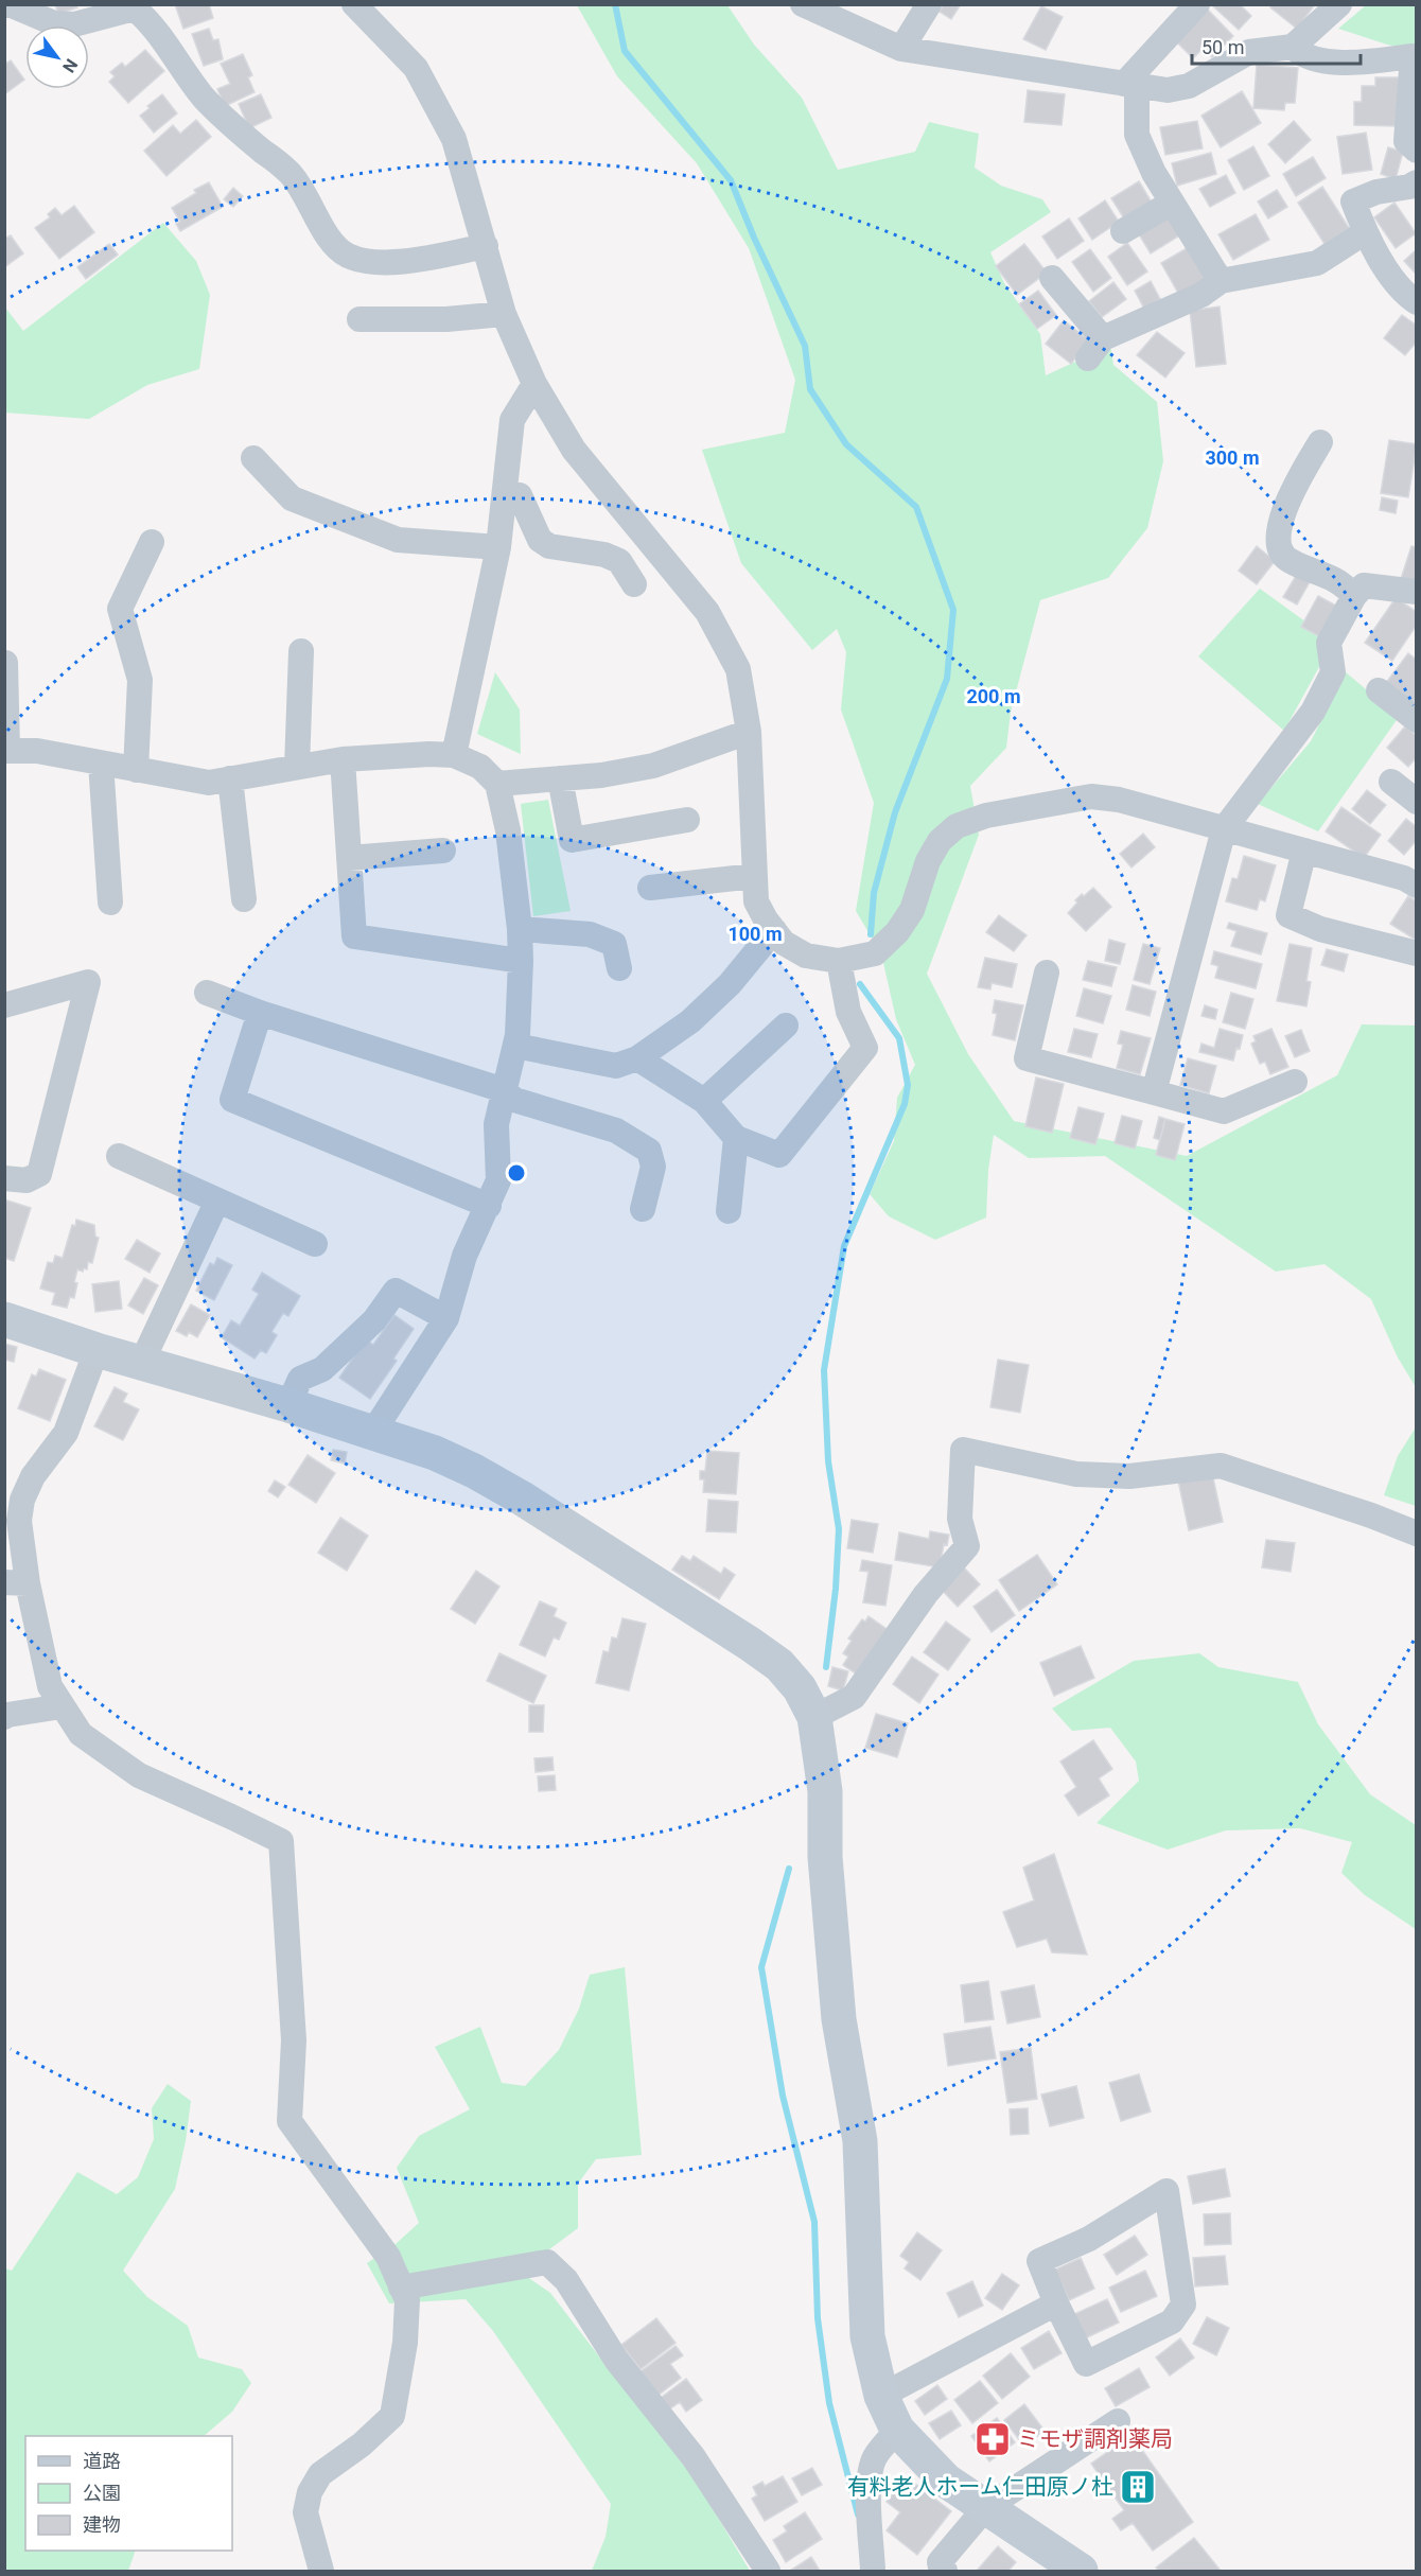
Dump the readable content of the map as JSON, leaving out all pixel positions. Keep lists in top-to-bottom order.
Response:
{
  "places": {
    "pharmacy": ["ミモザ調剤薬局"],
    "building": ["有料老人ホーム仁田原ノ杜"]
  },
  "legend": ["道路", "公園", "建物"],
  "scale_bar": "50 m",
  "north": "bottom right",
  "rings": ["300 m", "200 m", "100 m"]
}
